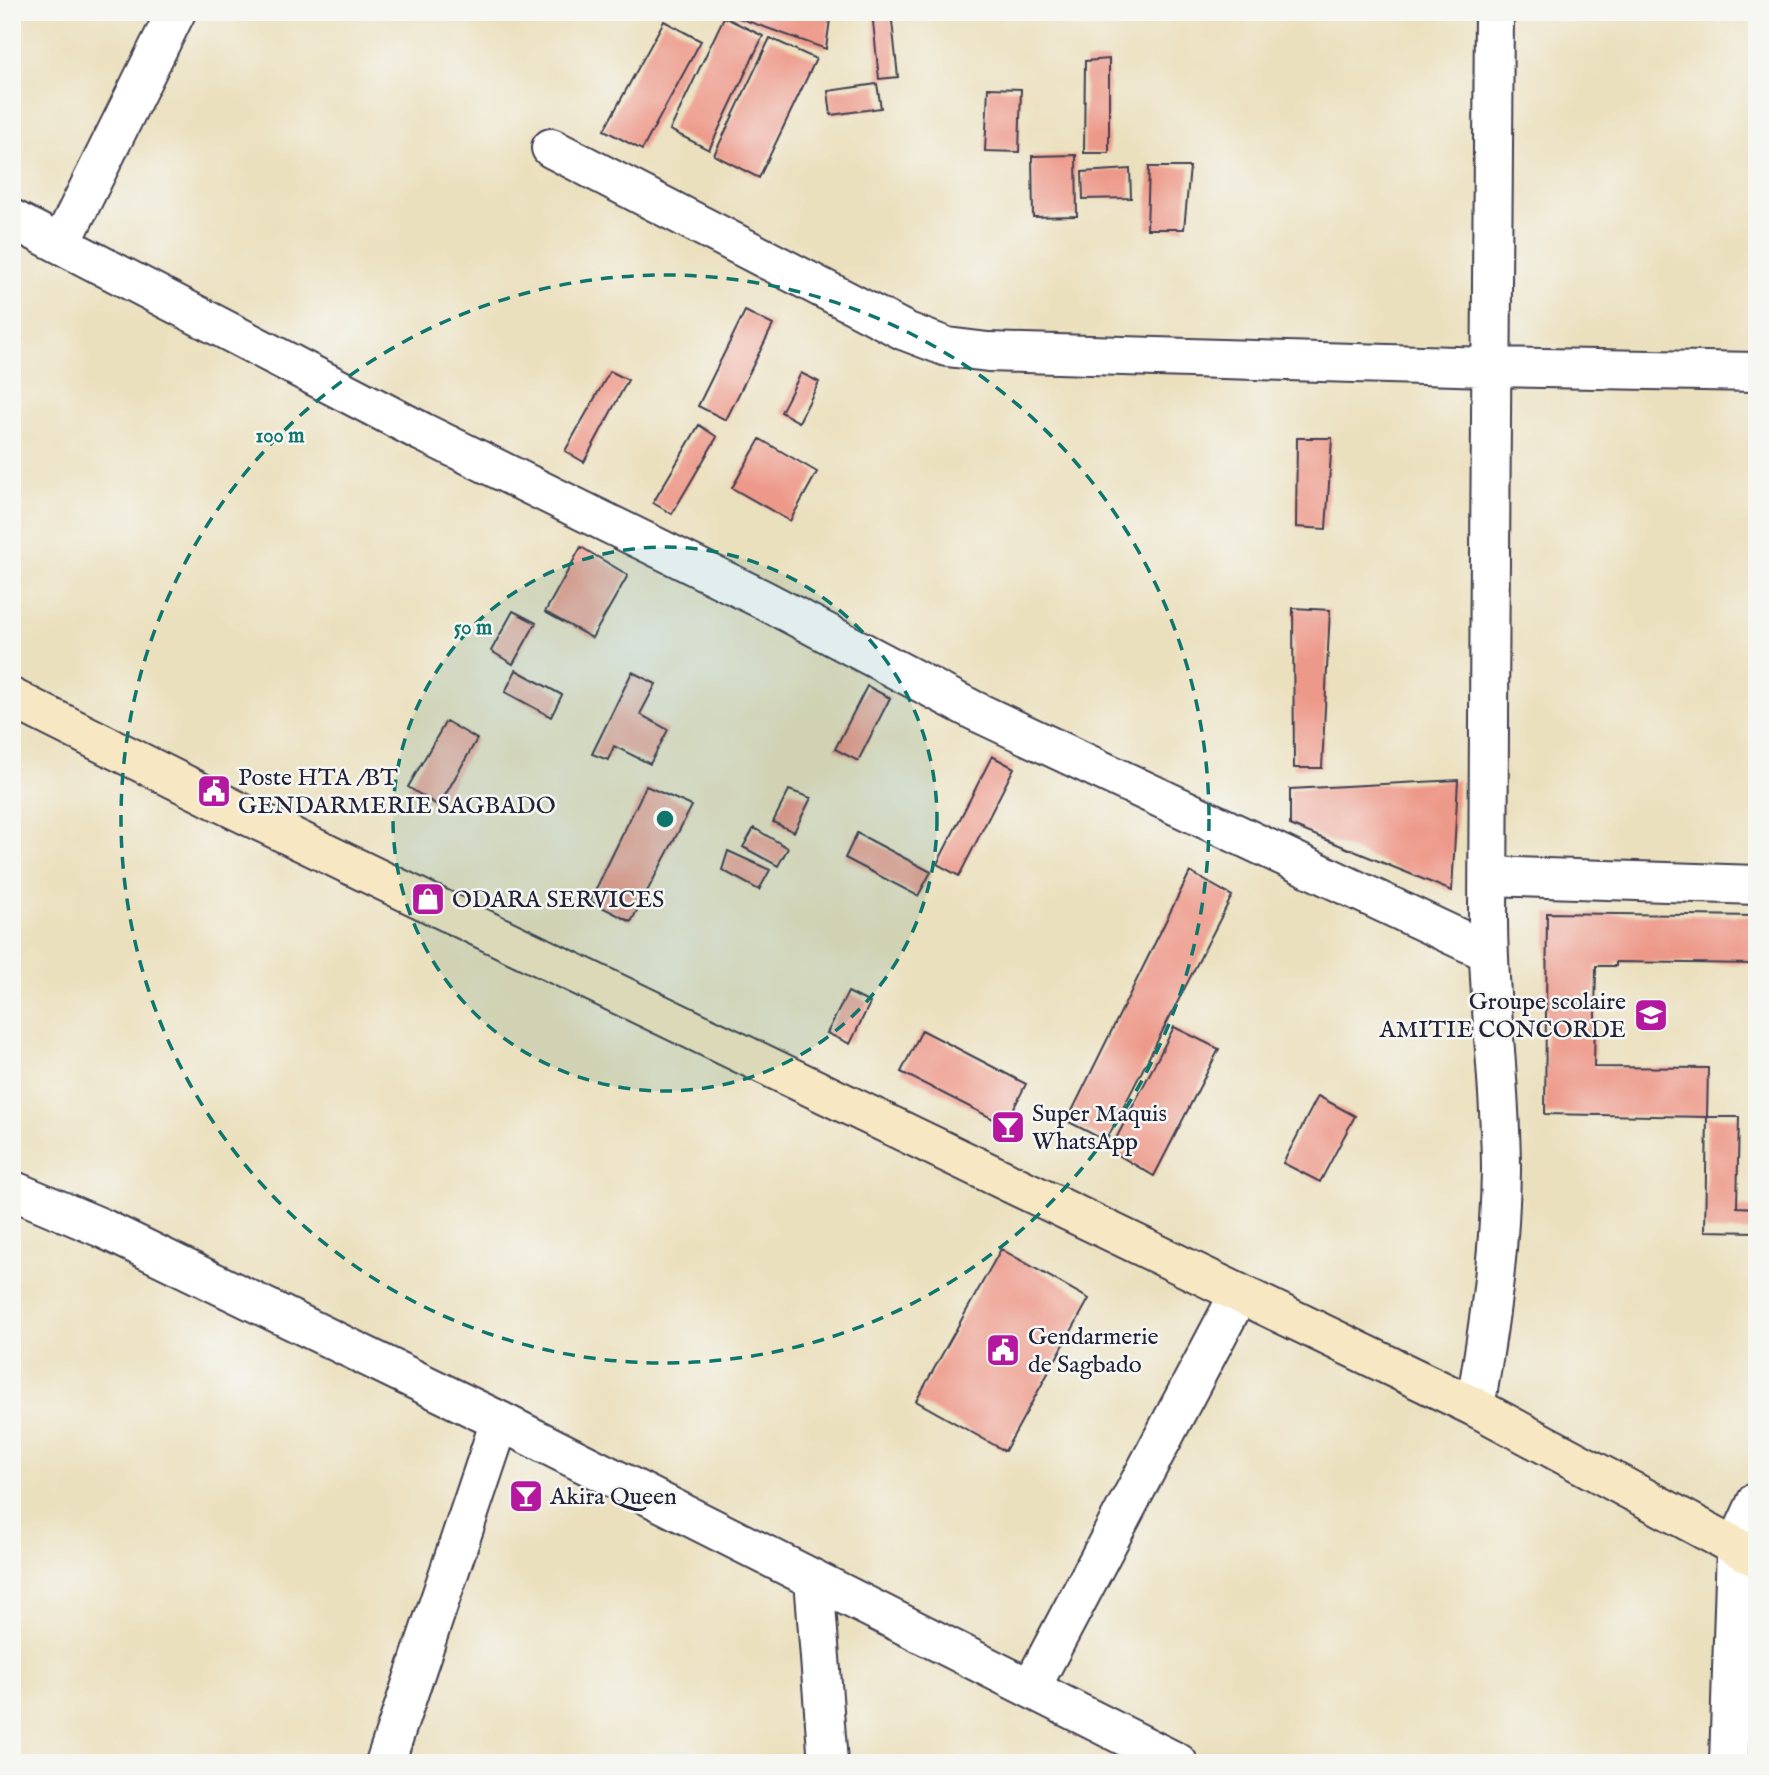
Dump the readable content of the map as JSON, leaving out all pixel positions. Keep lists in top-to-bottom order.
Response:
{
  "places": {
    "public building": ["Poste HTA /BT GENDARMERIE SAGBADO", "Gendarmerie de Sagbado"],
    "shop": ["ODARA SERVICES"],
    "school or university": ["Groupe scolaire AMITIE CONCORDE"],
    "bar": ["Super Maquis WhatsApp", "Akira Queen"]
  },
  "rings": ["100 m", "50 m"]
}
